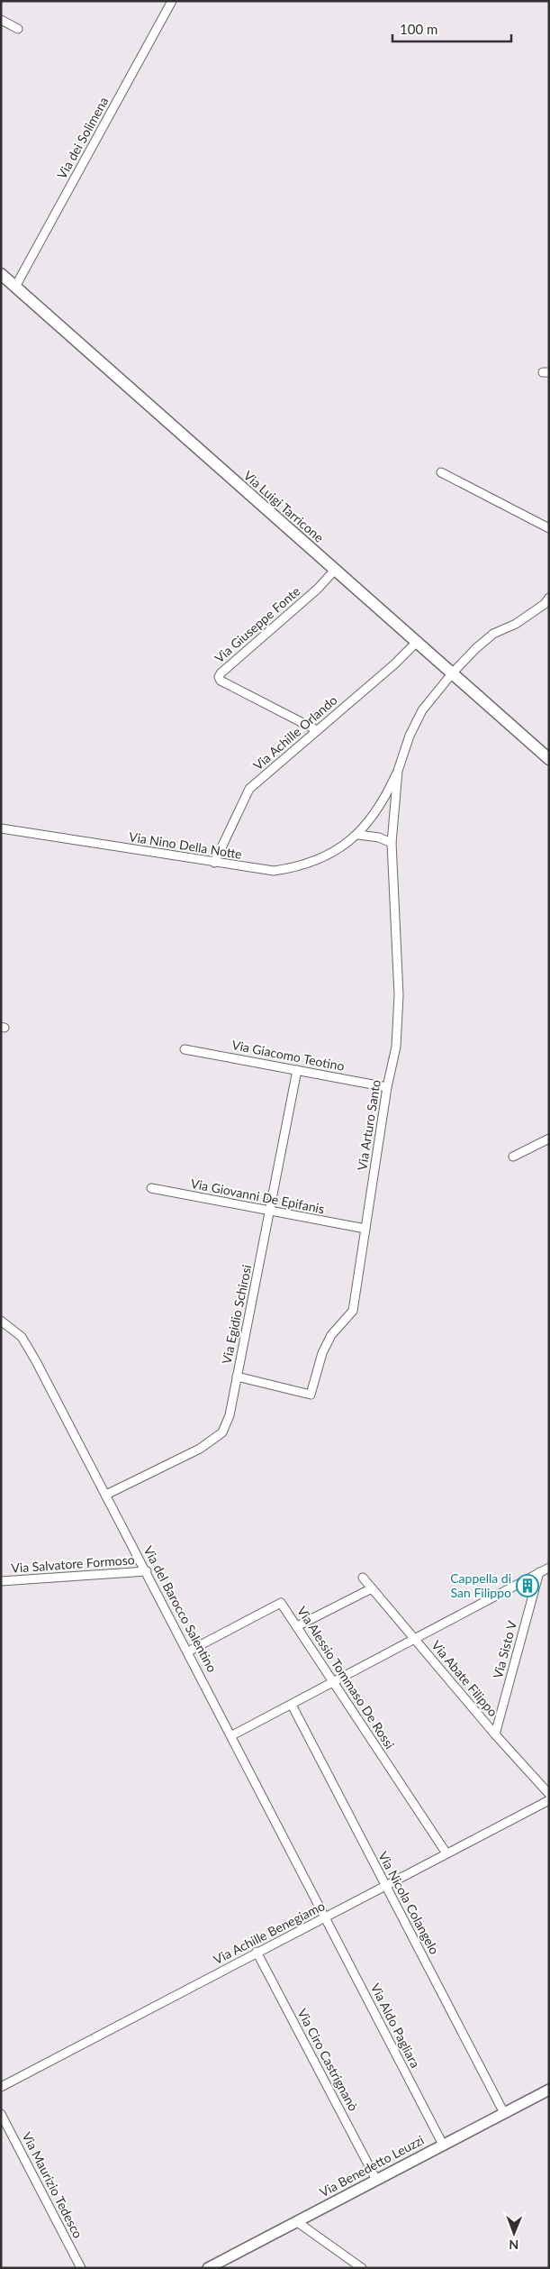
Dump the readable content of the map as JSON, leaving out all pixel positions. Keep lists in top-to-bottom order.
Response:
{
  "streets": {
    "main road": ["Via Luigi Tarricone"],
    "street": [
      "Via dei Solimena",
      "Via Giuseppe Fonte",
      "Via Achille Orlando",
      "Via Nino Della Notte",
      "Via Giacomo Teotino",
      "Via Arturo Santo",
      "Via Giovanni De Epifanis",
      "Via Egidio Schirosi",
      "Via Salvatore Formoso",
      "Via del Barocco Salentino",
      "Via Sisto V",
      "Via Alessio Tommaso De Rossi",
      "Via Abate Filippo",
      "Via Nicola Colangelo",
      "Via Achille Benegiamo",
      "Via Aldo Pagliara",
      "Via Ciro Castrignanò",
      "Via Benedetto Leuzzi",
      "Via Maurizio Tedesco"
    ]
  },
  "crossings": [
    ["Via dei Solimena", "Via Luigi Tarricone"],
    ["Via Luigi Tarricone", "Via Giuseppe Fonte"],
    ["Via Luigi Tarricone", "Via Achille Orlando"],
    ["Via Luigi Tarricone", "Via Arturo Santo"],
    ["Via Giuseppe Fonte", "Via Achille Orlando"],
    ["Via Achille Orlando", "Via Nino Della Notte"],
    ["Via Nino Della Notte", "Via Arturo Santo"],
    ["Via Giacomo Teotino", "Via Arturo Santo"],
    ["Via Giacomo Teotino", "Via Egidio Schirosi"],
    ["Via Arturo Santo", "Via Giovanni De Epifanis"],
    ["Via Arturo Santo", "Via Egidio Schirosi"],
    ["Via Giovanni De Epifanis", "Via Egidio Schirosi"],
    ["Via Egidio Schirosi", "Via del Barocco Salentino"],
    ["Via Salvatore Formoso", "Via del Barocco Salentino"],
    ["Via del Barocco Salentino", "Via Alessio Tommaso De Rossi"],
    ["Via del Barocco Salentino", "Via Achille Benegiamo"],
    ["Via del Barocco Salentino", "Via Aldo Pagliara"],
    ["Via Sisto V", "Via Abate Filippo"],
    ["Via Alessio Tommaso De Rossi", "Via Achille Benegiamo"],
    ["Via Nicola Colangelo", "Via Achille Benegiamo"],
    ["Via Nicola Colangelo", "Via Benedetto Leuzzi"],
    ["Via Achille Benegiamo", "Via Aldo Pagliara"],
    ["Via Achille Benegiamo", "Via Ciro Castrignanò"],
    ["Via Aldo Pagliara", "Via Benedetto Leuzzi"],
    ["Via Ciro Castrignanò", "Via Benedetto Leuzzi"]
  ],
  "places": {
    "building": ["Cappella di San Filippo"]
  },
  "scale_bar": "100 m",
  "north": "bottom"
}
